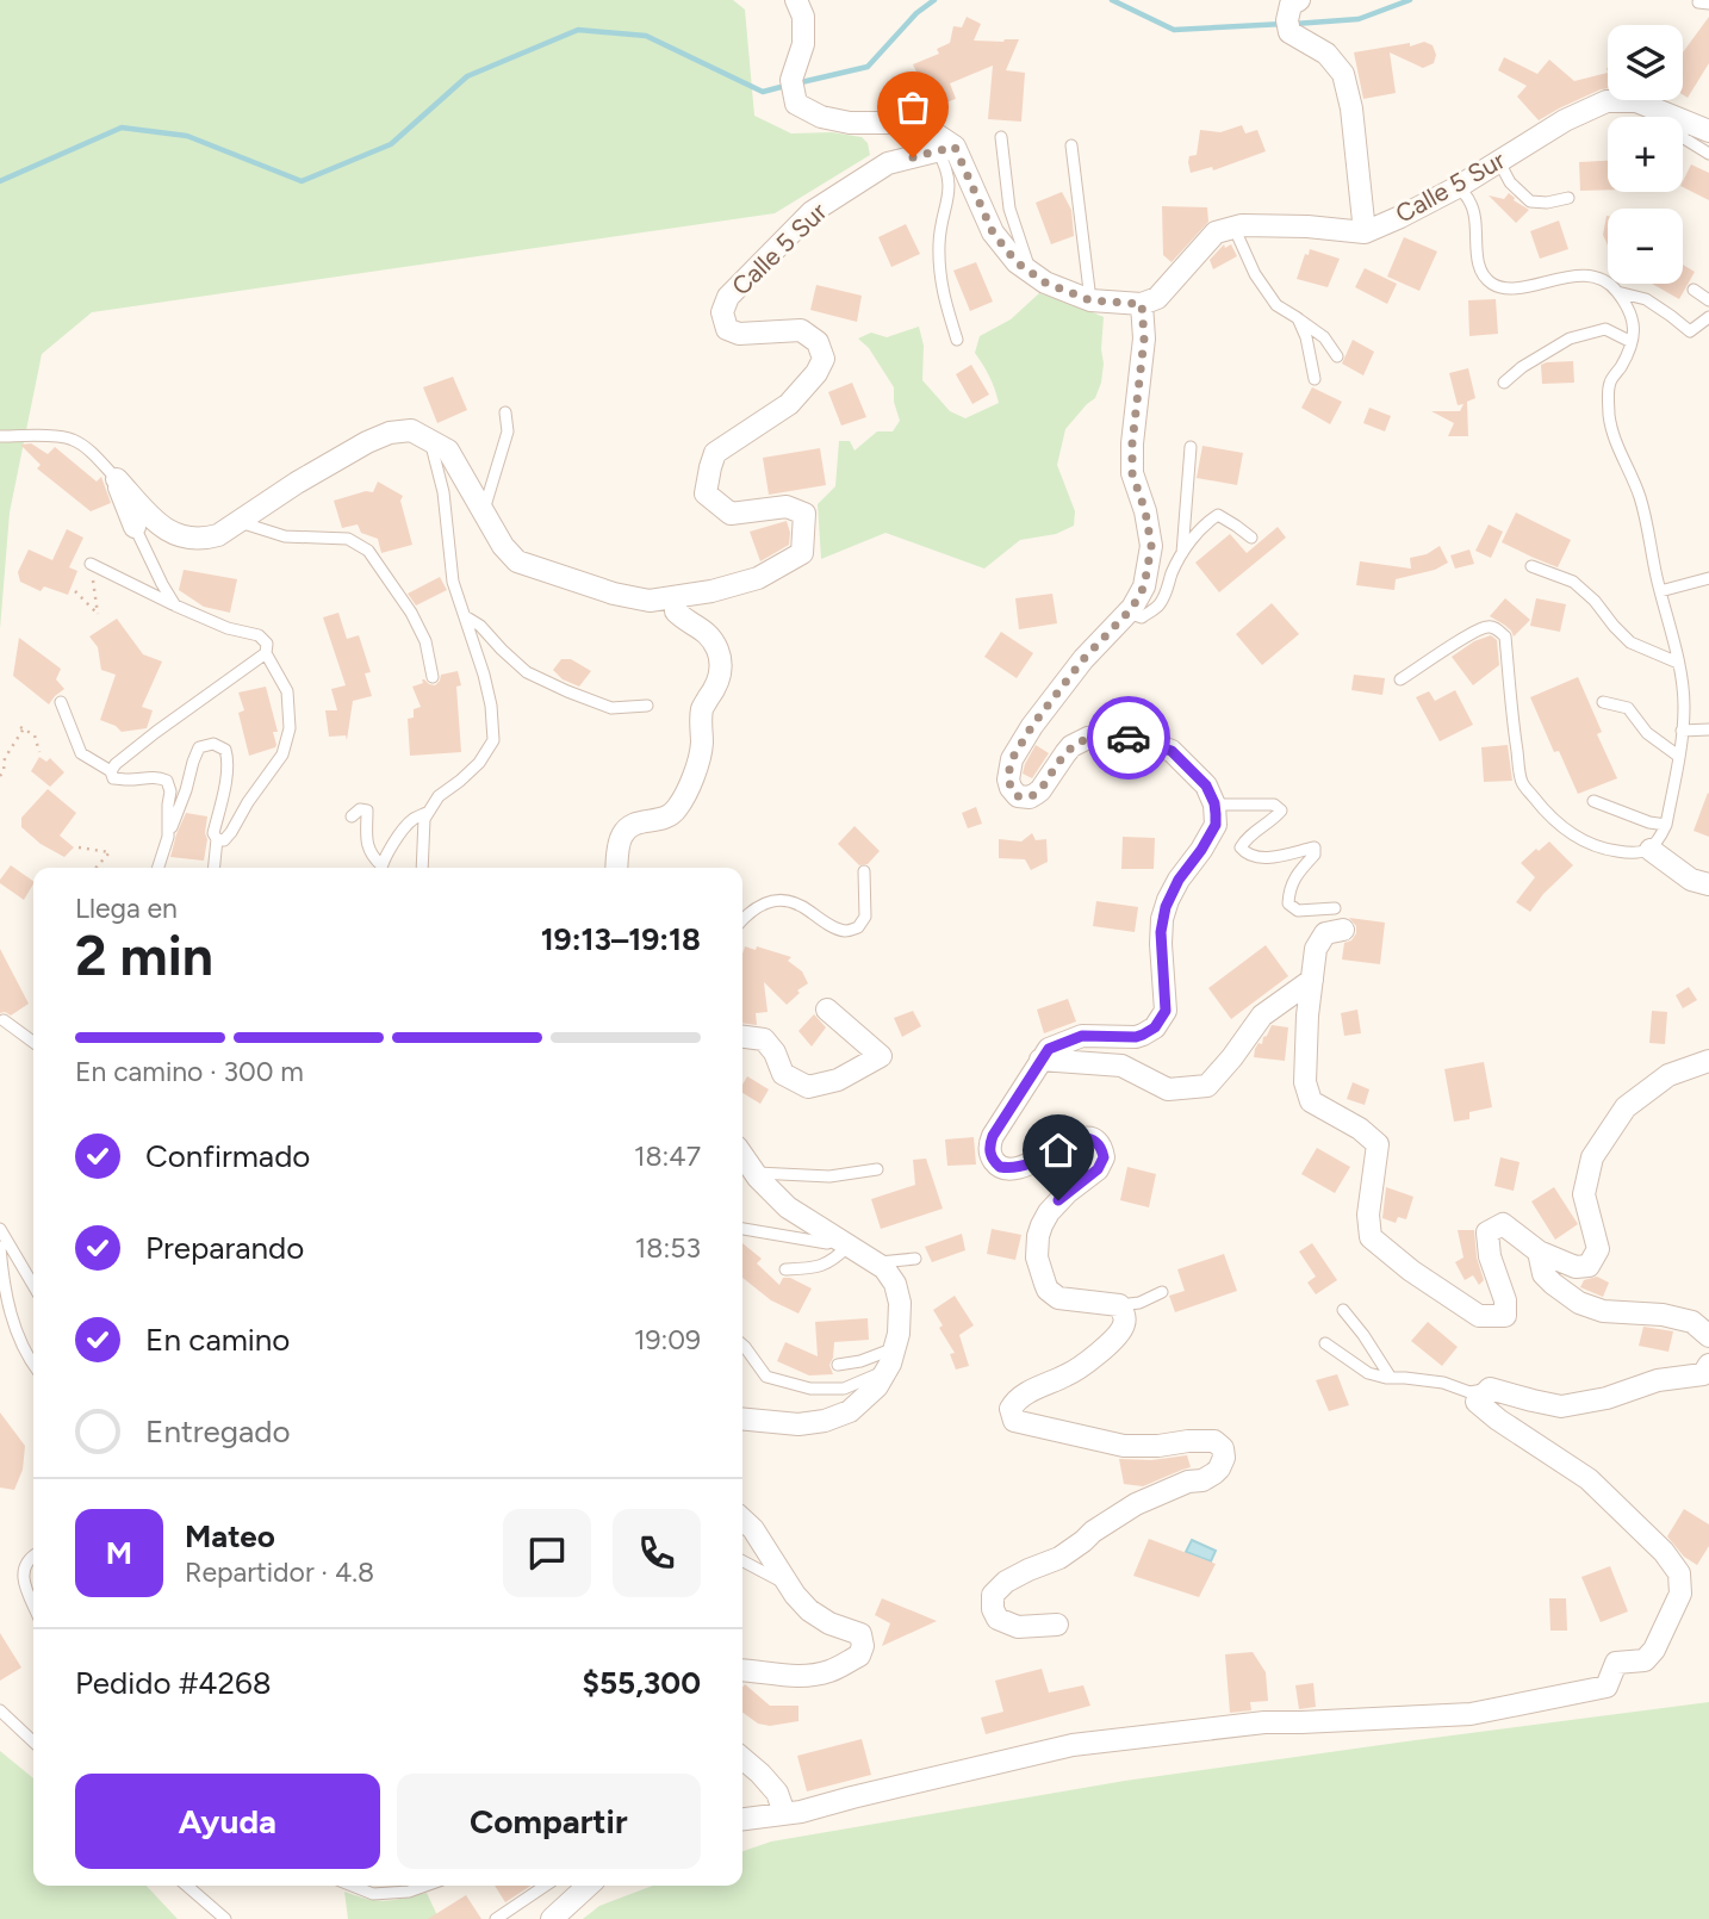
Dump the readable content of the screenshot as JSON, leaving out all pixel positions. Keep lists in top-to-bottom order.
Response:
{
  "streets": {
    "street": ["Calle 5 Sur"]
  },
  "page": {
    "map_buttons": ["+", "−"],
    "heading": ["2 min", "Llega en", "19:13–19:18"],
    "panel": [
      "Mateo",
      "Repartidor · 4.8",
      "Pedido #4268",
      "$55,300"
    ],
    "bar": "En camino · 300 m",
    "list": [
      ["Confirmado", "18:47"],
      ["Preparando", "18:53"],
      ["En camino", "19:09"],
      "Entregado"
    ],
    "round": "M",
    "buttons": ["Ayuda", "Compartir"]
  }
}
